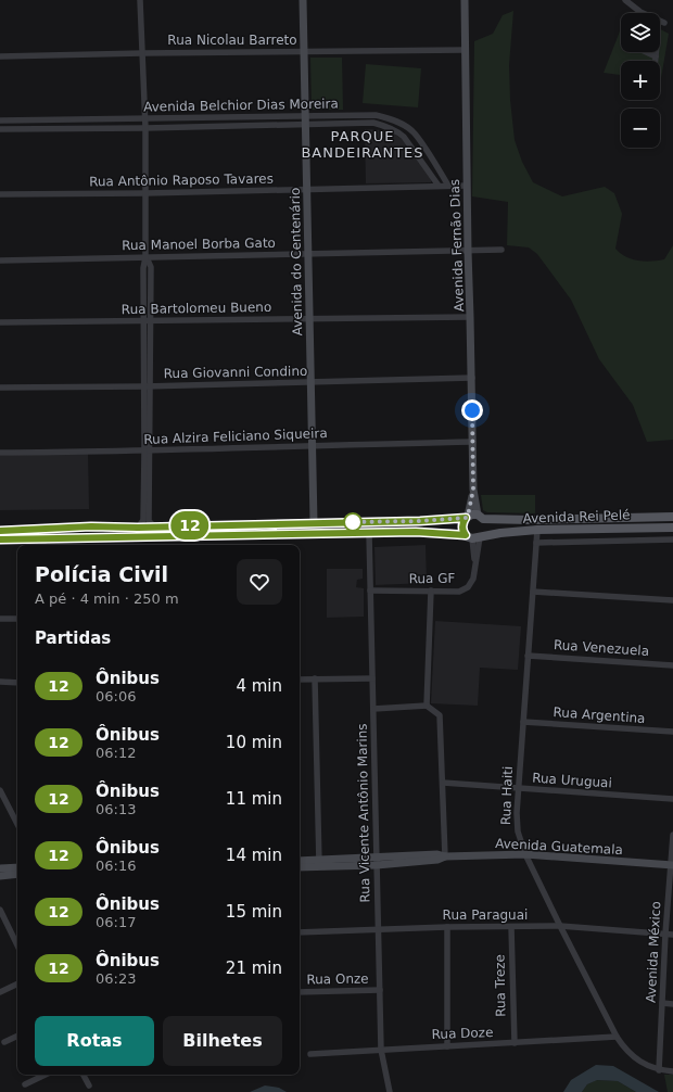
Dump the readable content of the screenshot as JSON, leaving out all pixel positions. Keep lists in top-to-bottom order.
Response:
{
  "streets": {
    "main road": ["Avenida Rei Pelé"],
    "street": [
      "Rua Nicolau Barreto",
      "Avenida Belchior Dias Moreira",
      "Rua Antônio Raposo Tavares",
      "Rua Manoel Borba Gato",
      "Avenida Fernão Dias",
      "Avenida do Centenário",
      "Rua Bartolomeu Bueno",
      "Rua Giovanni Condino",
      "Rua Alzira Feliciano Siqueira",
      "Rua GF",
      "Rua Venezuela",
      "Rua Argentina",
      "Rua Uruguai",
      "Rua Haiti",
      "Rua Vicente Antônio Marins",
      "Avenida Guatemala",
      "Rua Paraguai",
      "Avenida México",
      "Rua Onze",
      "Rua Treze",
      "Rua Doze"
    ]
  },
  "crossings": [
    ["Rua Nicolau Barreto", "Avenida Fernão Dias"],
    ["Rua Nicolau Barreto", "Avenida do Centenário"],
    ["Avenida Belchior Dias Moreira", "Rua Antônio Raposo Tavares"],
    ["Avenida Belchior Dias Moreira", "Avenida do Centenário"],
    ["Rua Antônio Raposo Tavares", "Avenida Fernão Dias"],
    ["Rua Antônio Raposo Tavares", "Avenida do Centenário"],
    ["Rua Manoel Borba Gato", "Avenida Fernão Dias"],
    ["Rua Manoel Borba Gato", "Avenida do Centenário"],
    ["Avenida Fernão Dias", "Rua Bartolomeu Bueno"],
    ["Avenida Fernão Dias", "Rua Giovanni Condino"],
    ["Avenida Fernão Dias", "Rua Alzira Feliciano Siqueira"],
    ["Avenida Fernão Dias", "Avenida Rei Pelé"],
    ["Avenida Fernão Dias", "Rua GF"],
    ["Avenida do Centenário", "Rua Bartolomeu Bueno"],
    ["Avenida do Centenário", "Rua Giovanni Condino"],
    ["Avenida do Centenário", "Rua Alzira Feliciano Siqueira"],
    ["Avenida do Centenário", "Avenida Rei Pelé"],
    ["Avenida Rei Pelé", "Rua GF"],
    ["Avenida Rei Pelé", "Rua Haiti"],
    ["Avenida Rei Pelé", "Rua Vicente Antônio Marins"],
    ["Rua GF", "Rua Vicente Antônio Marins"],
    ["Rua Venezuela", "Rua Haiti"],
    ["Rua Argentina", "Rua Haiti"],
    ["Rua Uruguai", "Rua Haiti"],
    ["Rua Haiti", "Avenida Guatemala"],
    ["Rua Haiti", "Rua Paraguai"],
    ["Rua Haiti", "Avenida México"],
    ["Rua Haiti", "Rua Doze"],
    ["Rua Vicente Antônio Marins", "Avenida Guatemala"],
    ["Rua Vicente Antônio Marins", "Rua Paraguai"],
    ["Rua Vicente Antônio Marins", "Rua Onze"],
    ["Rua Vicente Antônio Marins", "Rua Doze"],
    ["Avenida Guatemala", "Avenida México"],
    ["Rua Paraguai", "Avenida México"],
    ["Rua Paraguai", "Rua Treze"],
    ["Rua Treze", "Rua Doze"]
  ],
  "districts": ["PARQUE BANDEIRANTES"],
  "lines": ["bus line 12"],
  "page": {
    "on_map": "12",
    "map_buttons": ["+", "−"],
    "heading": [
      ["Polícia Civil", "A pé · 4 min · 250 m"],
      "Partidas"
    ],
    "list": [
      {
        "mark": "12",
        "name": "Ônibus",
        "note": "06:06",
        "value": "4 min"
      },
      {
        "mark": "12",
        "name": "Ônibus",
        "note": "06:12",
        "value": "10 min"
      },
      {
        "mark": "12",
        "name": "Ônibus",
        "note": "06:13",
        "value": "11 min"
      },
      {
        "mark": "12",
        "name": "Ônibus",
        "note": "06:16",
        "value": "14 min"
      },
      {
        "mark": "12",
        "name": "Ônibus",
        "note": "06:17",
        "value": "15 min"
      },
      {
        "mark": "12",
        "name": "Ônibus",
        "note": "06:23",
        "value": "21 min"
      }
    ],
    "buttons": ["Rotas", "Bilhetes"]
  }
}
